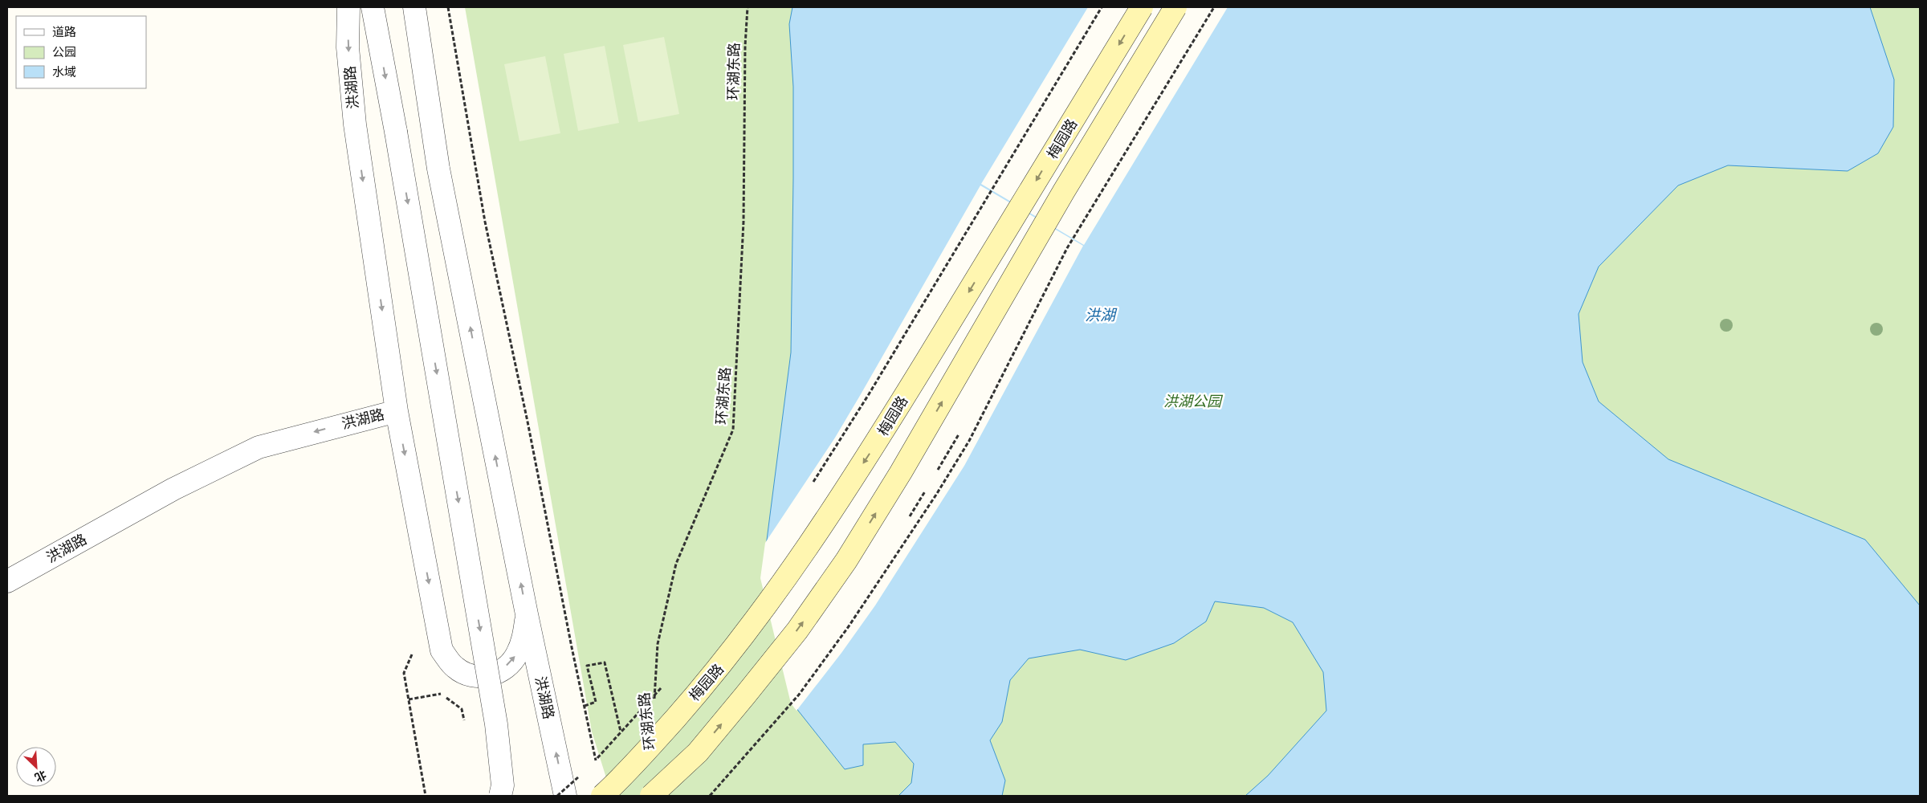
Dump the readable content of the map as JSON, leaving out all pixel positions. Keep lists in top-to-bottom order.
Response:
{
  "streets": {
    "main road": ["梅园路"],
    "street": ["洪湖路"],
    "path": ["环湖东路"]
  },
  "water": ["洪湖"],
  "parks": ["洪湖公园"],
  "legend": ["道路", "公园", "水域"],
  "north": "bottom right"
}
